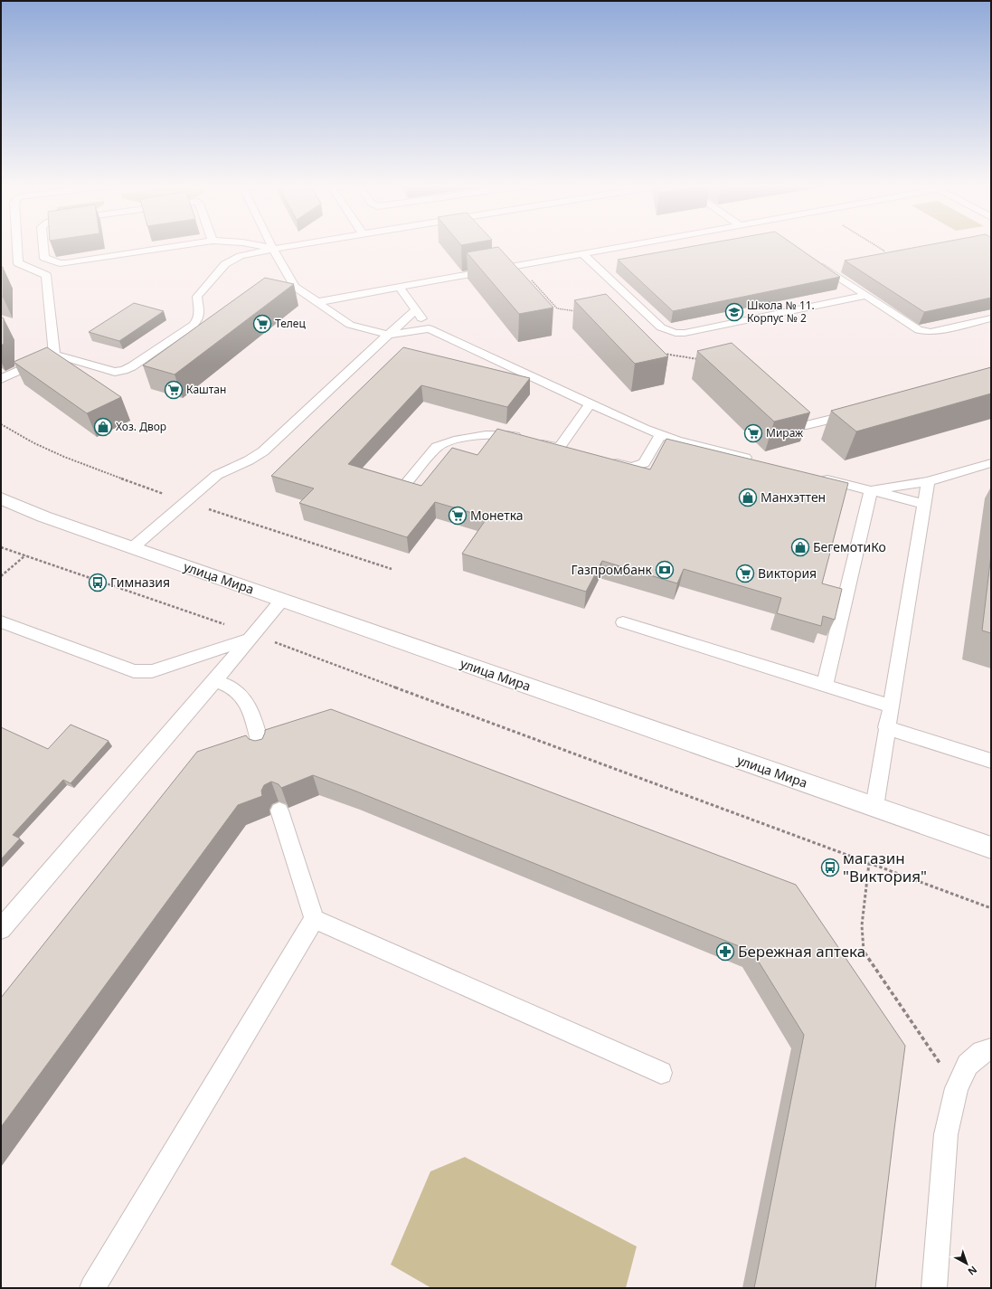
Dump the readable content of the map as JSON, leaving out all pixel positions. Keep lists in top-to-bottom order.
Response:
{
  "streets": {
    "street": ["улица Мира"]
  },
  "places": {
    "school or university": ["Школа № 11. Корпус № 2"],
    "supermarket": [
      "Телец",
      "Каштан",
      "Мираж",
      "Монетка",
      "Виктория"
    ],
    "shop": ["Хоз. Двор", "Манхэттен", "БегемотиКо"],
    "bank": ["Газпромбанк"],
    "bus stop": ["Гимназия", "магазин \"Виктория\""],
    "pharmacy": ["Бережная аптека"]
  },
  "north": "bottom right"
}
